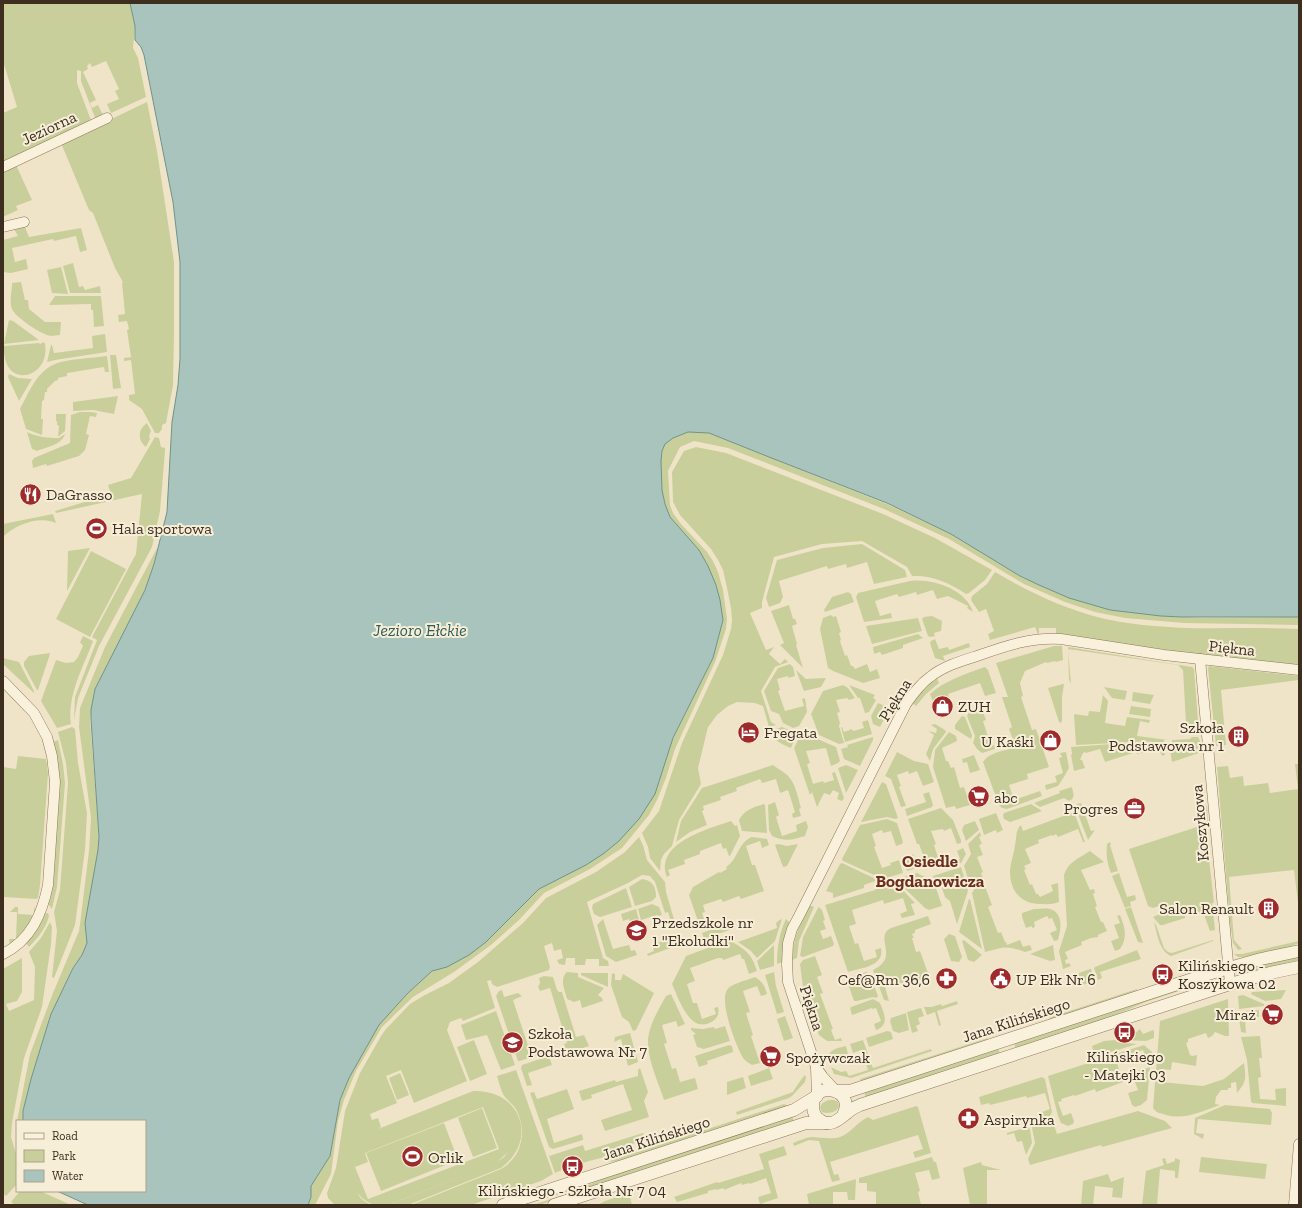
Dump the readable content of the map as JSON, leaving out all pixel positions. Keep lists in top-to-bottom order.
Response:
{
  "streets": {
    "street": [
      "Jeziorna",
      "Piękna",
      "Koszykowa",
      "Jana Kilińskiego"
    ]
  },
  "crossings": [
    ["Piękna", "Koszykowa"],
    ["Piękna", "Jana Kilińskiego"],
    ["Koszykowa", "Jana Kilińskiego"]
  ],
  "districts": ["Osiedle Bogdanowicza"],
  "water": ["Jezioro Ełckie"],
  "places": {
    "restaurant": ["DaGrasso"],
    "sports": ["Hala sportowa", "Orlik"],
    "shop": ["ZUH", "U Kaśki"],
    "hotel": ["Fregata"],
    "building": ["Szkoła Podstawowa nr 1", "Salon Renault"],
    "supermarket": ["abc", "Miraż", "Spożywczak"],
    "office": ["Progres"],
    "school or university": ["Przedszkole nr 1 \"Ekoludki\"", "Szkoła Podstawowa Nr 7"],
    "bus stop": ["Kilińskiego - Koszykowa 02", "Kilińskiego - Matejki 03", "Kilińskiego - Szkoła Nr 7 04"],
    "pharmacy": ["Cef@Rm 36,6", "Aspirynka"],
    "public building": ["UP Ełk Nr 6"]
  },
  "legend": ["Road", "Park", "Water"]
}
